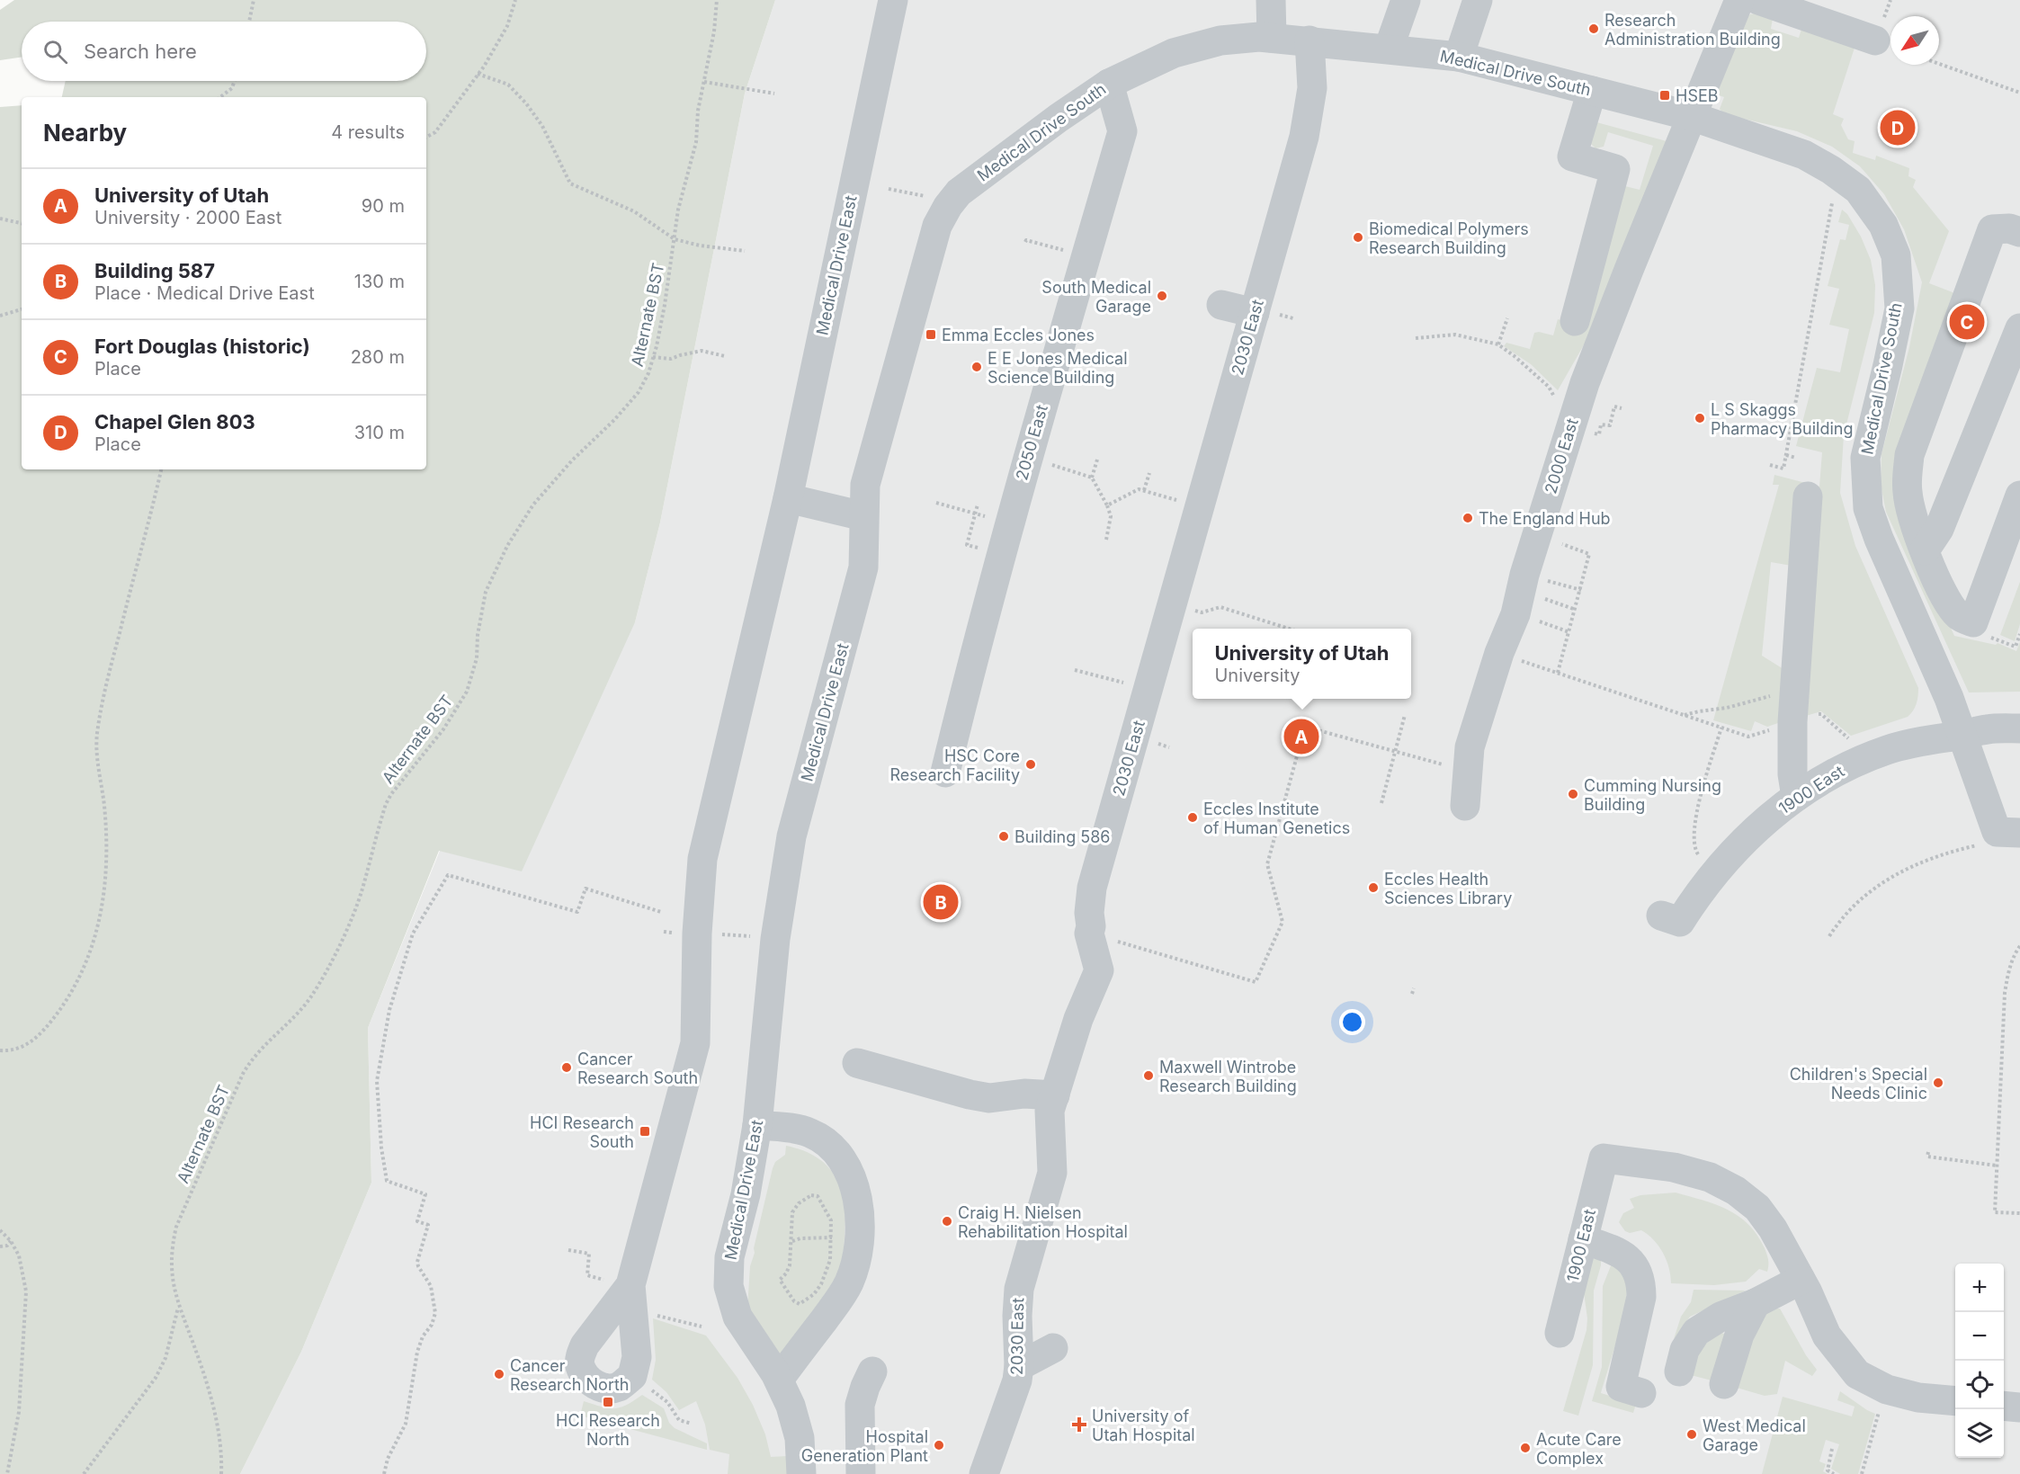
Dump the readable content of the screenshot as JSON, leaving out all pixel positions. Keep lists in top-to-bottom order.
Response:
{
  "streets": {
    "street": [
      "Medical Drive South",
      "Medical Drive East",
      "2030 East",
      "2050 East",
      "2000 East",
      "1900 East"
    ],
    "path": ["Alternate BST"]
  },
  "crossings": [
    ["Medical Drive South", "Medical Drive East"],
    ["Medical Drive South", "2030 East"],
    ["Medical Drive South", "2050 East"],
    ["Medical Drive South", "2000 East"],
    ["Medical Drive South", "1900 East"]
  ],
  "places": {
    "other": [
      "Research Administration Building",
      "Biomedical Polymers Research Building",
      "South Medical Garage",
      "E E Jones Medical Science Building",
      "L S Skaggs Pharmacy Building",
      "The England Hub",
      "HSC Core Research Facility",
      "Cumming Nursing Building",
      "Eccles Institute of Human Genetics",
      "Building 586",
      "Eccles Health Sciences Library",
      "Cancer Research South",
      "Maxwell Wintrobe Research Building",
      "Children's Special Needs Clinic",
      "Craig H. Nielsen Rehabilitation Hospital",
      "Cancer Research North",
      "West Medical Garage",
      "Hospital Generation Plant",
      "Acute Care Complex"
    ],
    "transit": [
      "HSEB",
      "Emma Eccles Jones",
      "HCI Research South",
      "HCI Research North"
    ],
    "health": ["University of Utah Hospital"]
  },
  "north": "bottom left",
  "page": {
    "search": "Search here",
    "heading": ["Nearby", "4 results"],
    "pins": [
      "D",
      "C",
      "A",
      "B"
    ],
    "list": [
      {
        "mark": "A",
        "name": "University of Utah",
        "note": "University · 2000 East",
        "value": "90 m"
      },
      {
        "mark": "B",
        "name": "Building 587",
        "note": "Place · Medical Drive East",
        "value": "130 m"
      },
      {
        "mark": "C",
        "name": "Fort Douglas (historic)",
        "note": "Place",
        "value": "280 m"
      },
      {
        "mark": "D",
        "name": "Chapel Glen 803",
        "note": "Place",
        "value": "310 m"
      }
    ],
    "popup": ["University of Utah", "University"],
    "map_buttons": ["+", "−"]
  }
}
